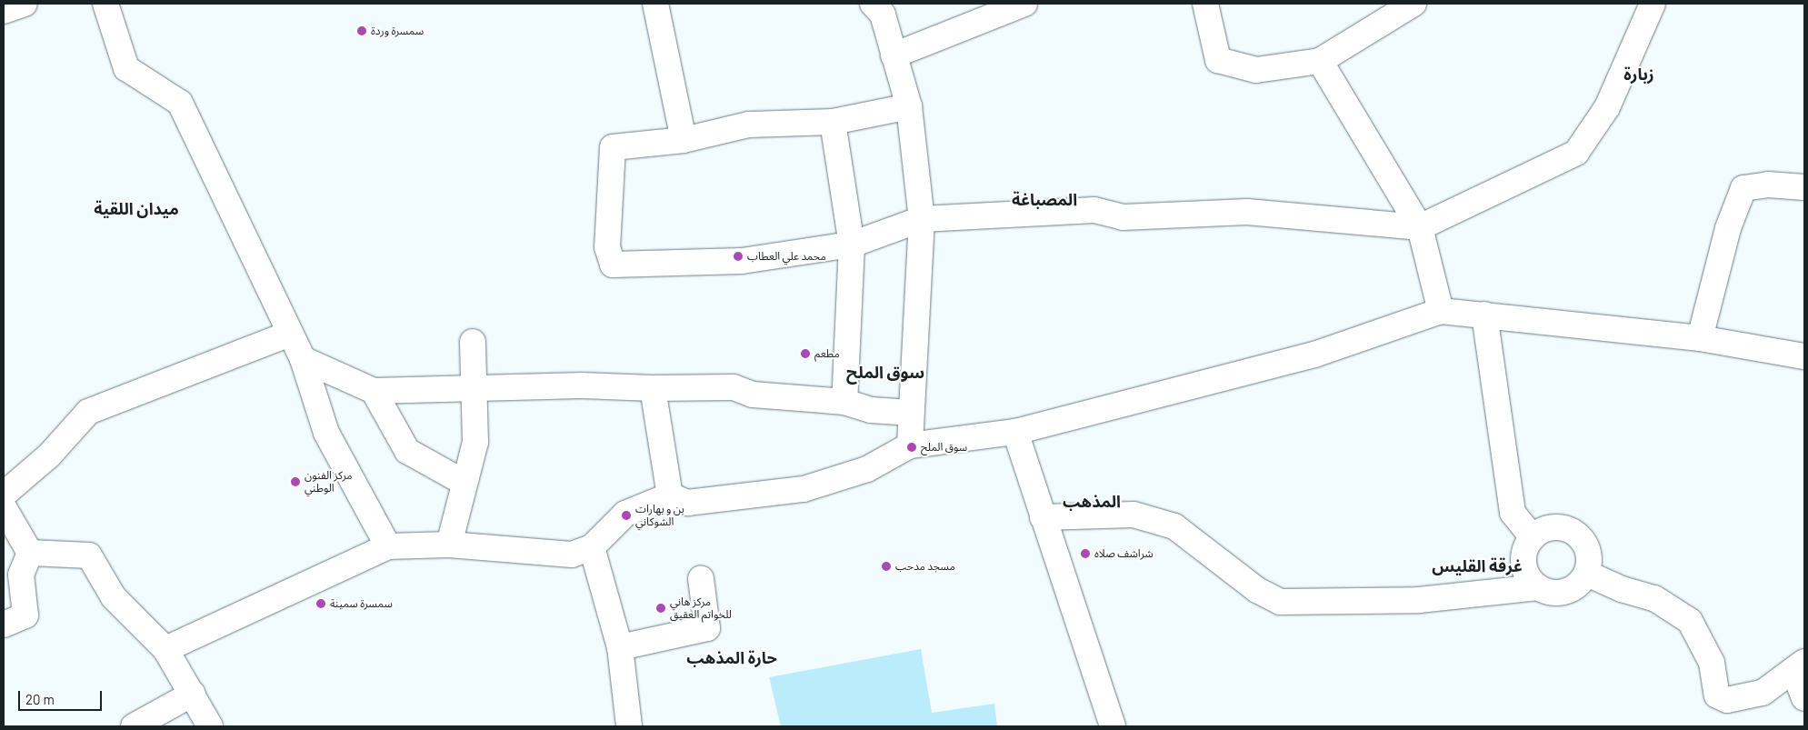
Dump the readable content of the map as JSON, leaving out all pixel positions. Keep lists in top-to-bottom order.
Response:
{
  "districts": [
    "زبارة",
    "المصباغة",
    "ميدان اللقية",
    "سوق الملح",
    "المذهب",
    "غرقة القليس",
    "حارة المذهب"
  ],
  "places": [
    "سمسرة وردة",
    "محمد علي العطاب",
    "مطعم",
    "سوق الملح",
    "مركز الفنون الوطني",
    "بن و بهارات الشوكاني",
    "شراشف صلاه",
    "مسجد مدحب",
    "سمسرة سمينة",
    "مركز هاني للخواتم العقيق"
  ],
  "scale_bar": "20 m"
}
